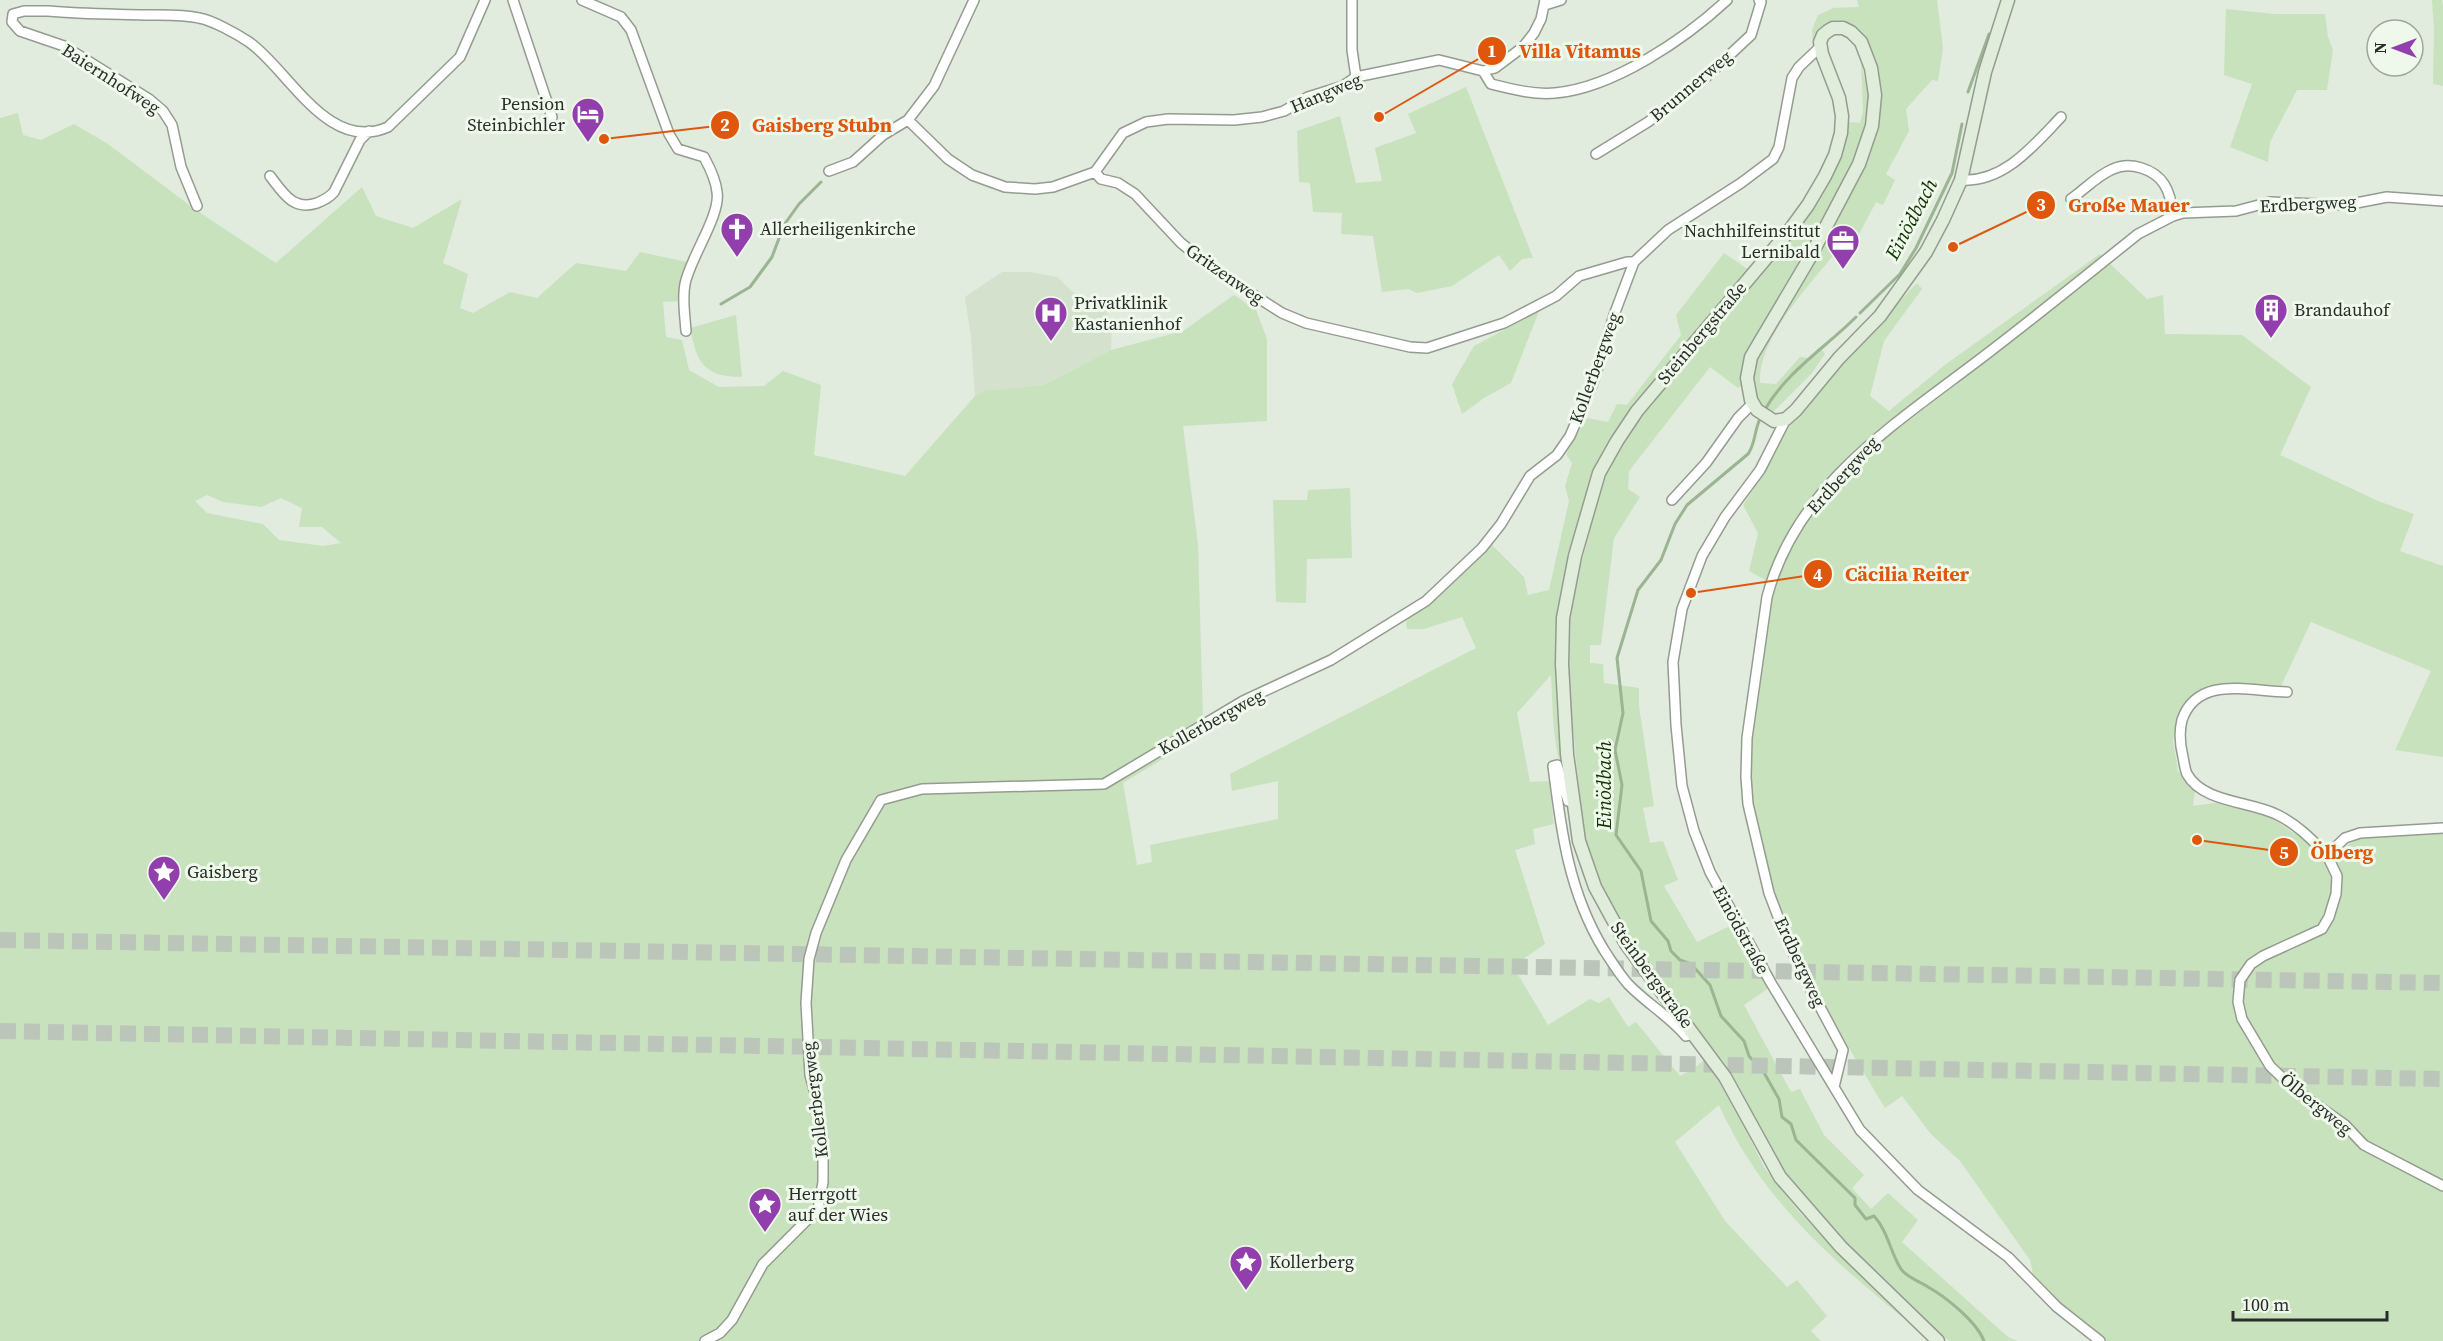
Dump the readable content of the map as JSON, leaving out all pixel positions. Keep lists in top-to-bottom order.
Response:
{
  "streets": {
    "main road": ["Steinbergstraße"],
    "street": [
      "Baiernhofweg",
      "Brunnerweg",
      "Hangweg",
      "Erdbergweg",
      "Gritzenweg",
      "Kollerbergweg",
      "Einödstraße",
      "Ölbergweg"
    ]
  },
  "crossings": [
    ["Hangweg", "Gritzenweg"],
    ["Erdbergweg", "Einödstraße"],
    ["Gritzenweg", "Kollerbergweg"],
    ["Steinbergstraße", "Kollerbergweg"]
  ],
  "water": ["Einödbach"],
  "places": {
    "other": [
      "Villa Vitamus",
      "Gaisberg Stubn",
      "Große Mauer",
      "Cäcilia Reiter",
      "Ölberg"
    ],
    "hotel": ["Pension Steinbichler"],
    "church": ["Allerheiligenkirche"],
    "office": ["Nachhilfeinstitut Lernibald"],
    "building": ["Brandauhof"],
    "hospital": ["Privatklinik Kastanienhof"],
    "place": ["Gaisberg", "Herrgott auf der Wies", "Kollerberg"]
  },
  "scale_bar": "100 m",
  "north": "left"
}
